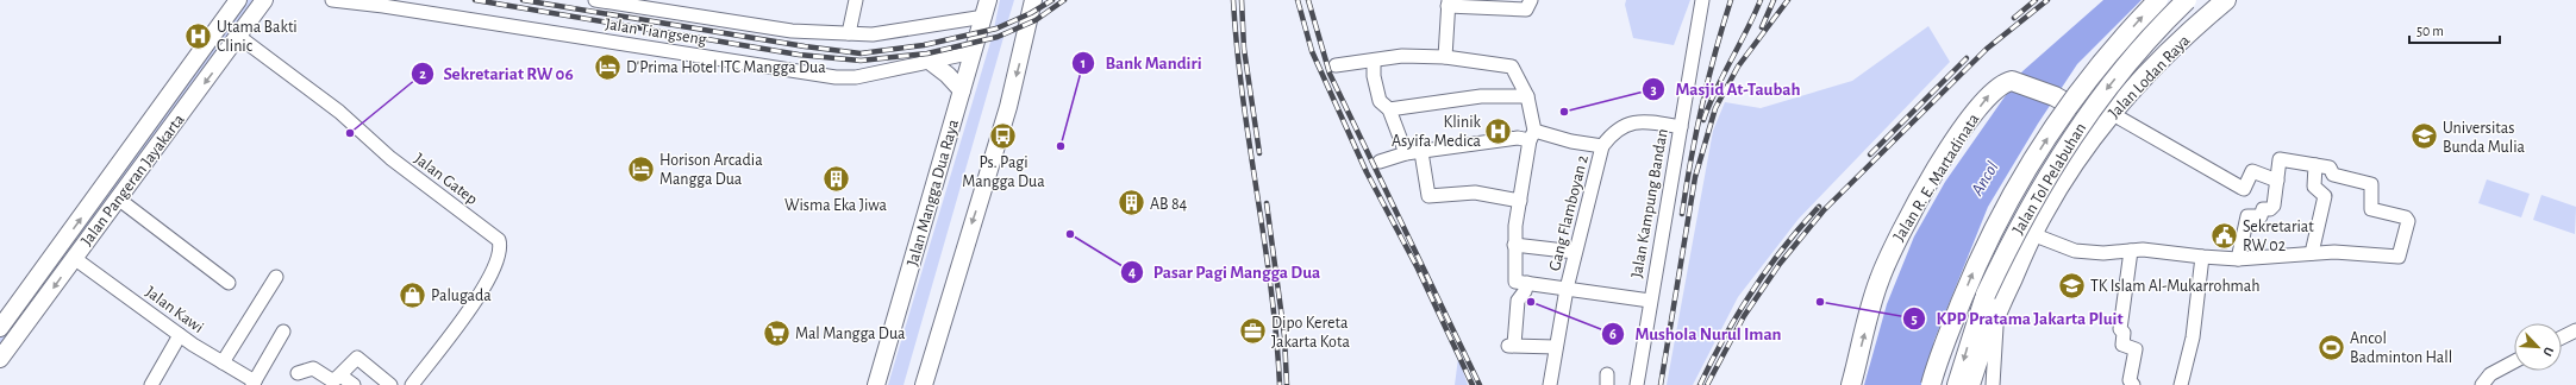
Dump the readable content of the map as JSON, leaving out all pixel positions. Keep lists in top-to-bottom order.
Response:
{
  "streets": {
    "highway": ["Jalan Lodan Raya", "Jalan R. E. Martadinata", "Jalan Tol Pelabuhan"],
    "main road": ["Jalan Pangeran Jayakarta", "Jalan Mangga Dua Raya"],
    "street": [
      "Jalan Tiangseng",
      "Jalan Gatep",
      "Jalan Kampung Bandan",
      "Gang Flamboyan 2",
      "Jalan Kawi"
    ]
  },
  "crossings": [
    ["Jalan Tiangseng", "Jalan Mangga Dua Raya"],
    ["Jalan Lodan Raya", "Jalan R. E. Martadinata"],
    ["Jalan Gatep", "Jalan Pangeran Jayakarta"],
    ["Jalan Pangeran Jayakarta", "Jalan Kawi"],
    ["Jalan Kampung Bandan", "Gang Flamboyan 2"]
  ],
  "one_way": ["Jalan R. E. Martadinata"],
  "water": ["Ancol"],
  "places": {
    "hospital": ["Utama Bakti Clinic", "Klinik Asyifa Medica"],
    "hotel": ["D'Prima Hotel ITC Mangga Dua", "Horison Arcadia Mangga Dua"],
    "other": [
      "Masjid At-Taubah",
      "Sekretariat RW 06",
      "Bank Mandiri",
      "Pasar Pagi Mangga Dua",
      "Mushola Nurul Iman",
      "KPP Pratama Jakarta Pluit"
    ],
    "bus stop": ["Ps. Pagi Mangga Dua"],
    "school or university": ["Universitas Bunda Mulia", "TK Islam Al-Mukarrohmah"],
    "building": ["Wisma Eka Jiwa", "AB 84"],
    "public building": ["Sekretariat RW 02"],
    "shop": ["Palugada"],
    "office": ["Dipo Kereta Jakarta Kota"],
    "supermarket": ["Mal Mangga Dua"],
    "sports": ["Ancol Badminton Hall"]
  },
  "scale_bar": "50 m",
  "north": "bottom right"
}
